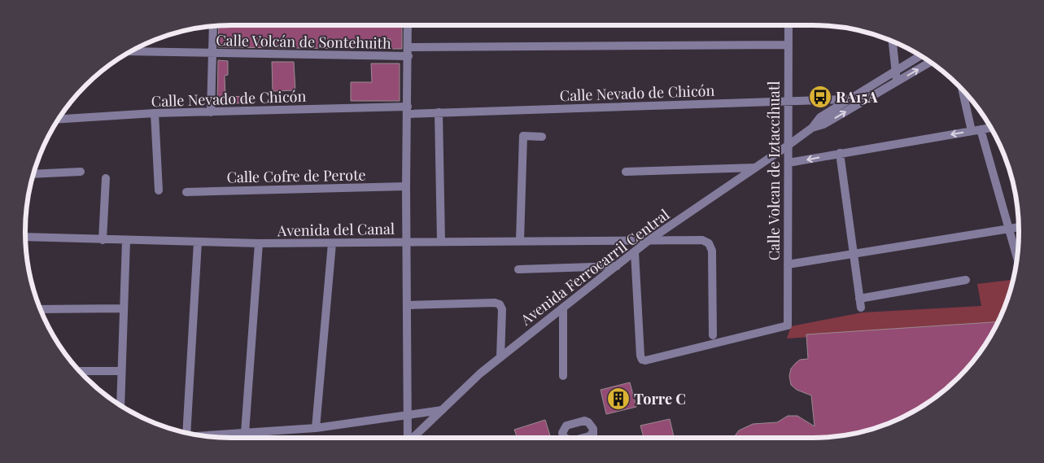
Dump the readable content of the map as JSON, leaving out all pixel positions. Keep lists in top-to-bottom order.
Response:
{
  "streets": {
    "street": [
      "Calle Volcán de Sontehuith",
      "Calle Nevado de Chicón",
      "Calle Volcan de Iztaccíhuatl",
      "Calle Cofre de Perote",
      "Avenida del Canal",
      "Avenida Ferrocarril Central"
    ]
  },
  "crossings": [
    ["Calle Volcán de Sontehuith", "Calle Volcan de Iztaccíhuatl"],
    ["Calle Nevado de Chicón", "Calle Volcan de Iztaccíhuatl"],
    ["Calle Nevado de Chicón", "Avenida Ferrocarril Central"],
    ["Calle Volcan de Iztaccíhuatl", "Avenida Ferrocarril Central"],
    ["Avenida del Canal", "Avenida Ferrocarril Central"]
  ],
  "places": {
    "bus stop": ["RA15A"],
    "building": ["Torre C"]
  }
}
